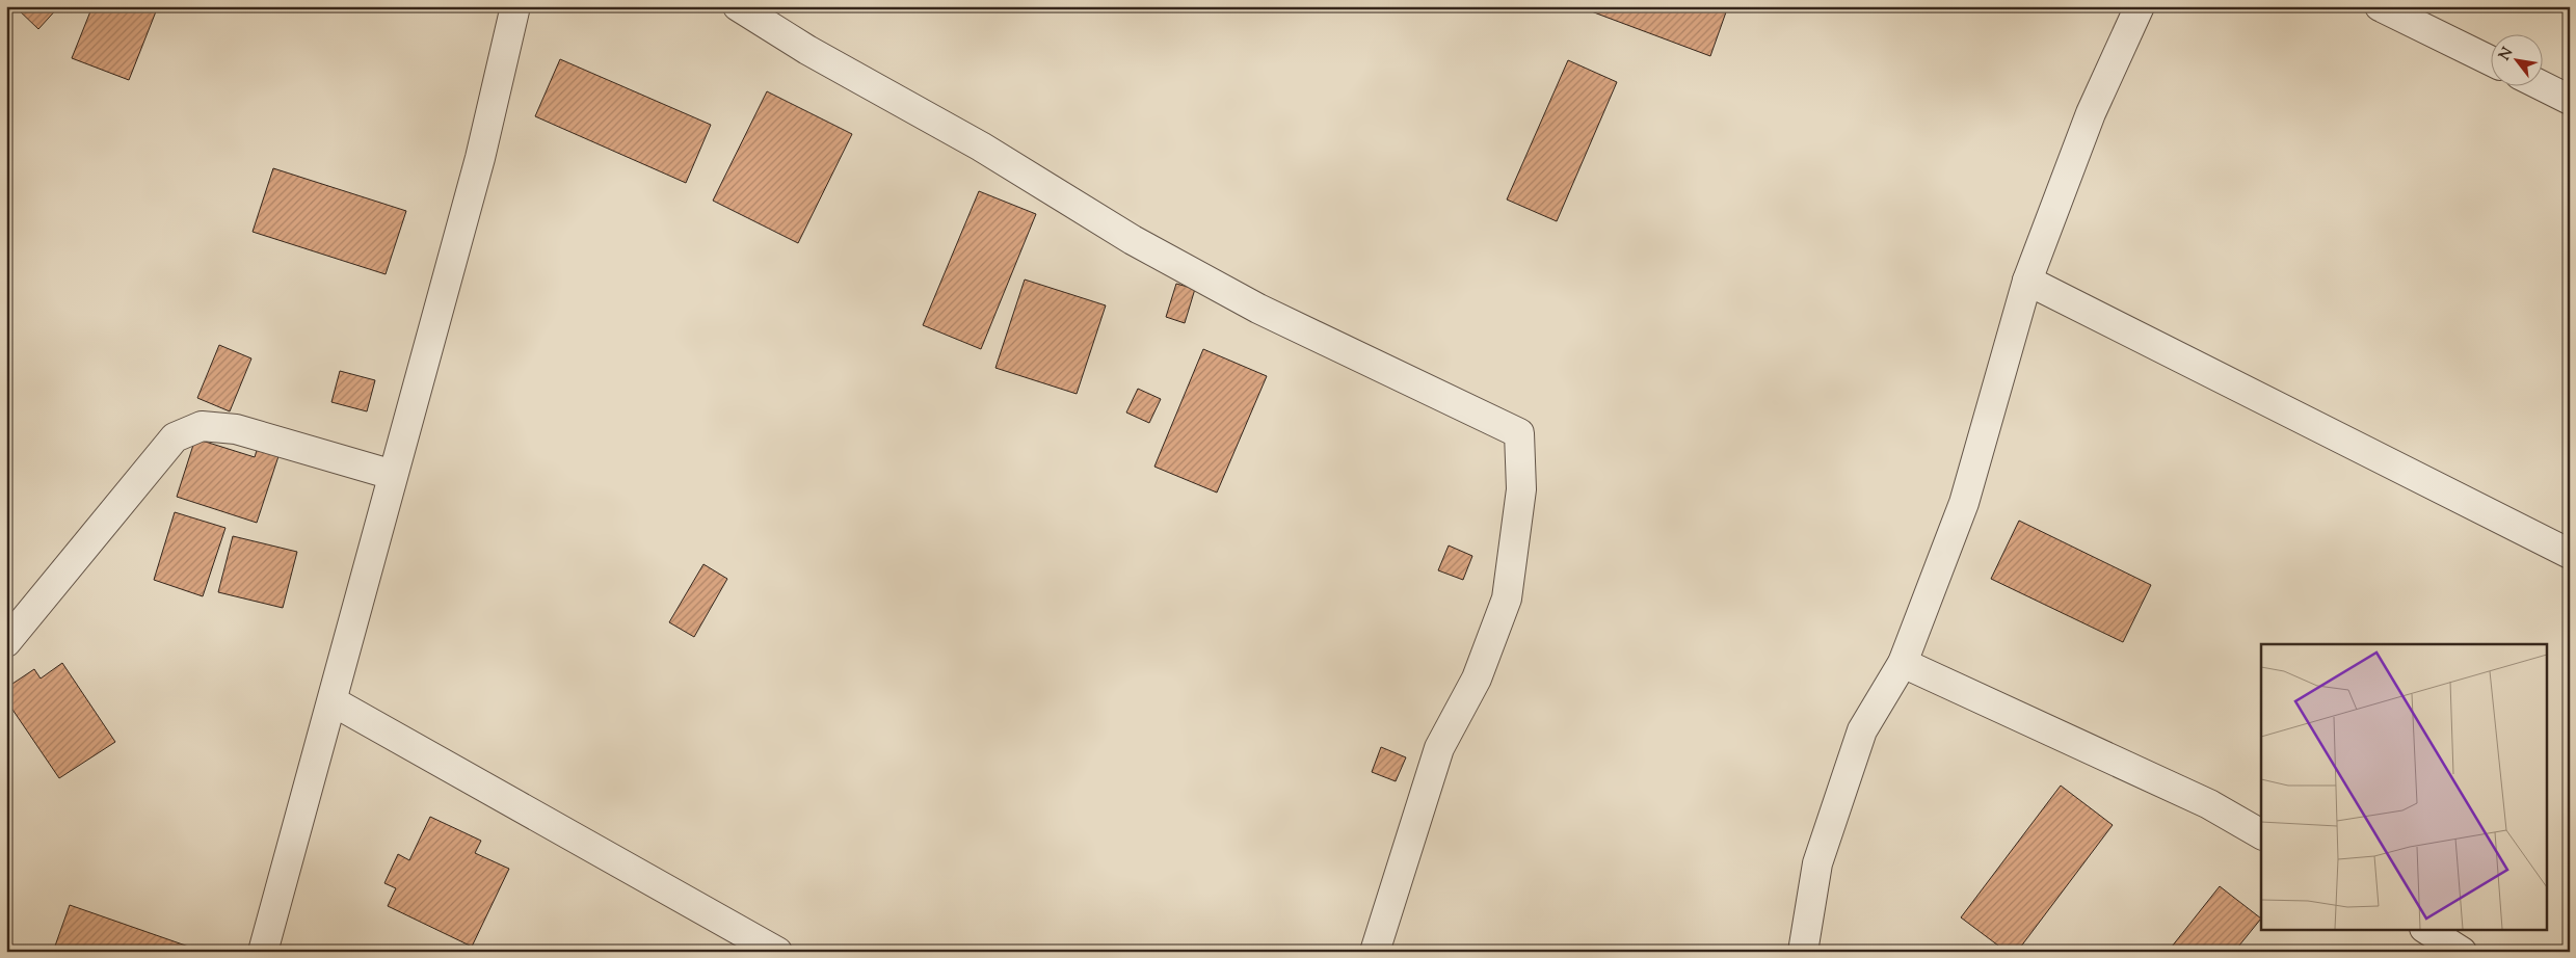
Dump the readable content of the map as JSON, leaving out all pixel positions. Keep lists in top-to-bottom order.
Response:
{
  "north": "top left"
}
